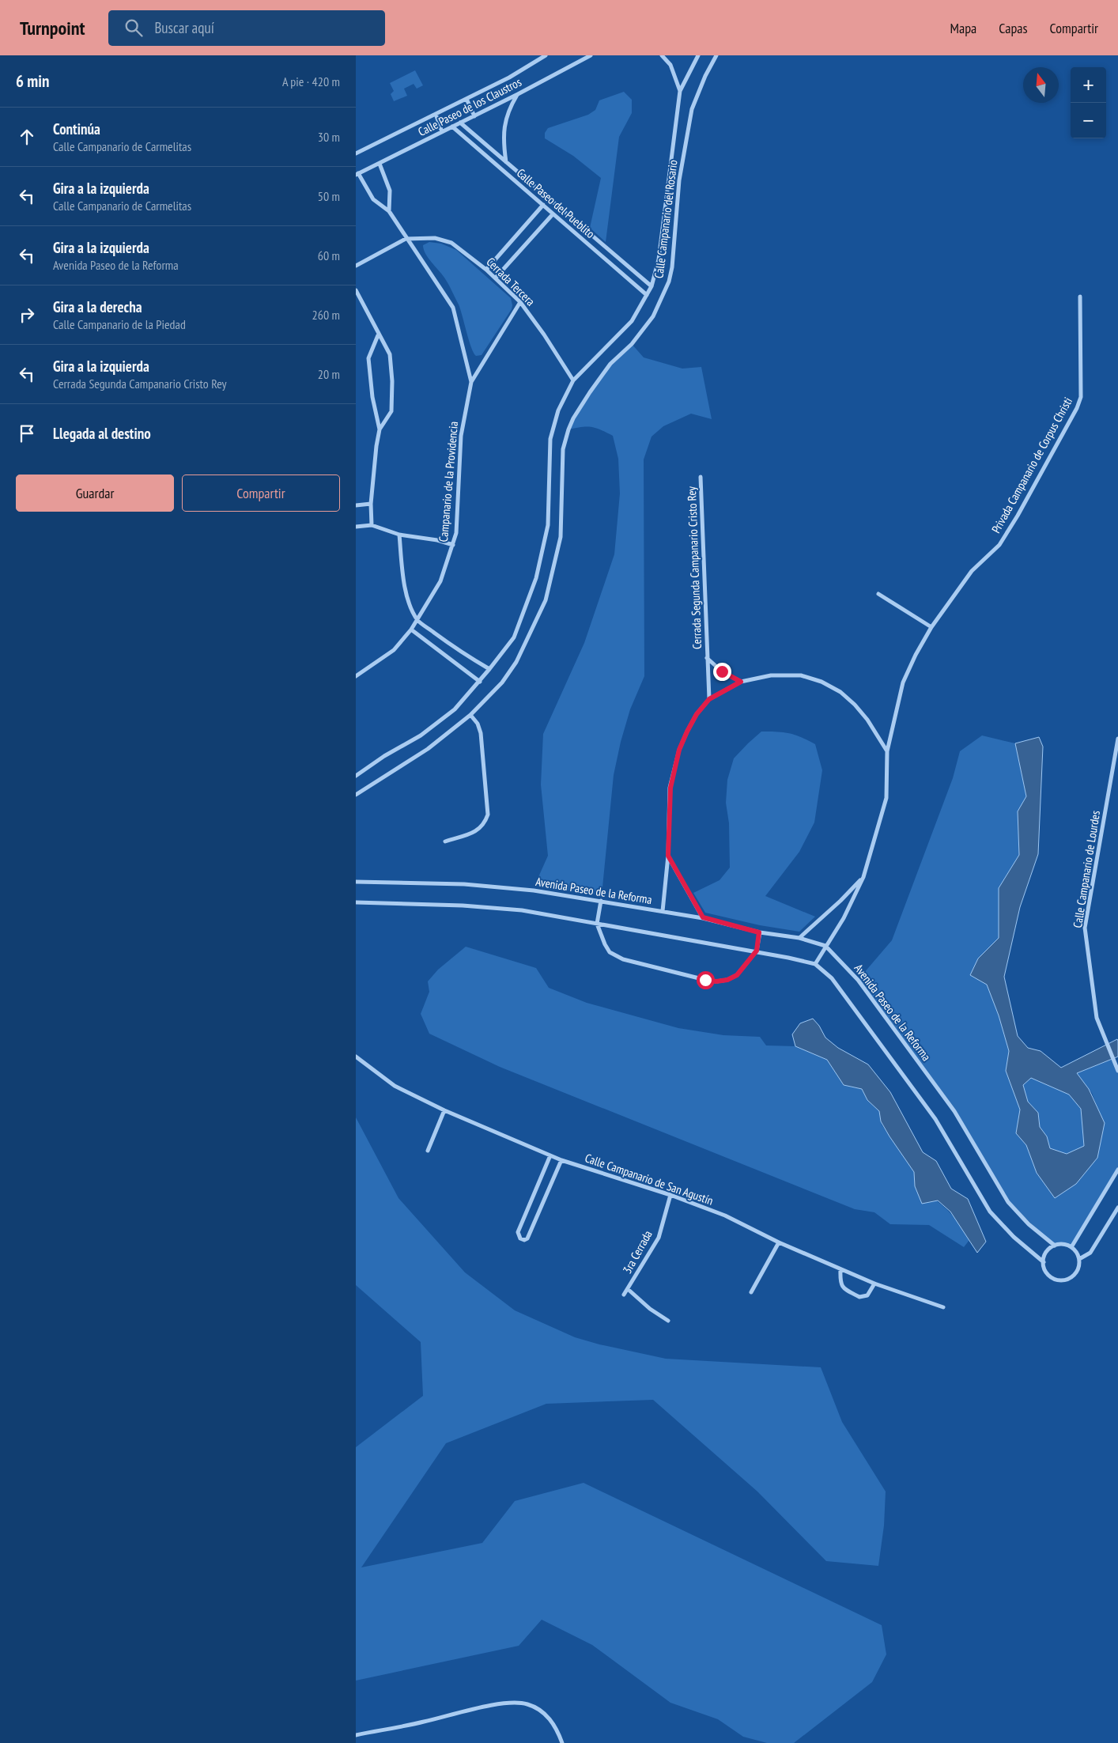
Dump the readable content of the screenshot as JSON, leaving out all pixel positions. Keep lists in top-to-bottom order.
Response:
{
  "streets": {
    "street": [
      "Calle Paseo de los Claustros",
      "Calle Paseo del Pueblito",
      "Calle Campanario del Rosario",
      "Cerrada Tercera",
      "Privada Campanario de Corpus Christi",
      "Campanario de la Providencia",
      "Cerrada Segunda Campanario Cristo Rey",
      "Calle Campanario de Lourdes",
      "Avenida Paseo de la Reforma",
      "Calle Campanario de San Agustín",
      "3ra Cerrada"
    ]
  },
  "crossings": [
    ["Calle Paseo de los Claustros", "Calle Paseo del Pueblito"],
    ["Cerrada Tercera", "Campanario de la Providencia"],
    ["Privada Campanario de Corpus Christi", "Avenida Paseo de la Reforma"],
    ["Calle Campanario de San Agustín", "3ra Cerrada"]
  ],
  "north": "top",
  "page": {
    "header": "Turnpoint",
    "search": "Buscar aquí",
    "nav": ["Mapa", "Capas", "Compartir"],
    "heading": ["6 min", "A pie · 420 m"],
    "map_buttons": ["+", "−"],
    "list": [
      ["Continúa", "Calle Campanario de Carmelitas", "30 m"],
      ["Gira a la izquierda", "Calle Campanario de Carmelitas", "50 m"],
      ["Gira a la izquierda", "Avenida Paseo de la Reforma", "60 m"],
      ["Gira a la derecha", "Calle Campanario de la Piedad", "260 m"],
      ["Gira a la izquierda", "Cerrada Segunda Campanario Cristo Rey", "20 m"],
      "Llegada al destino"
    ],
    "buttons": ["Guardar", "Compartir"]
  }
}
